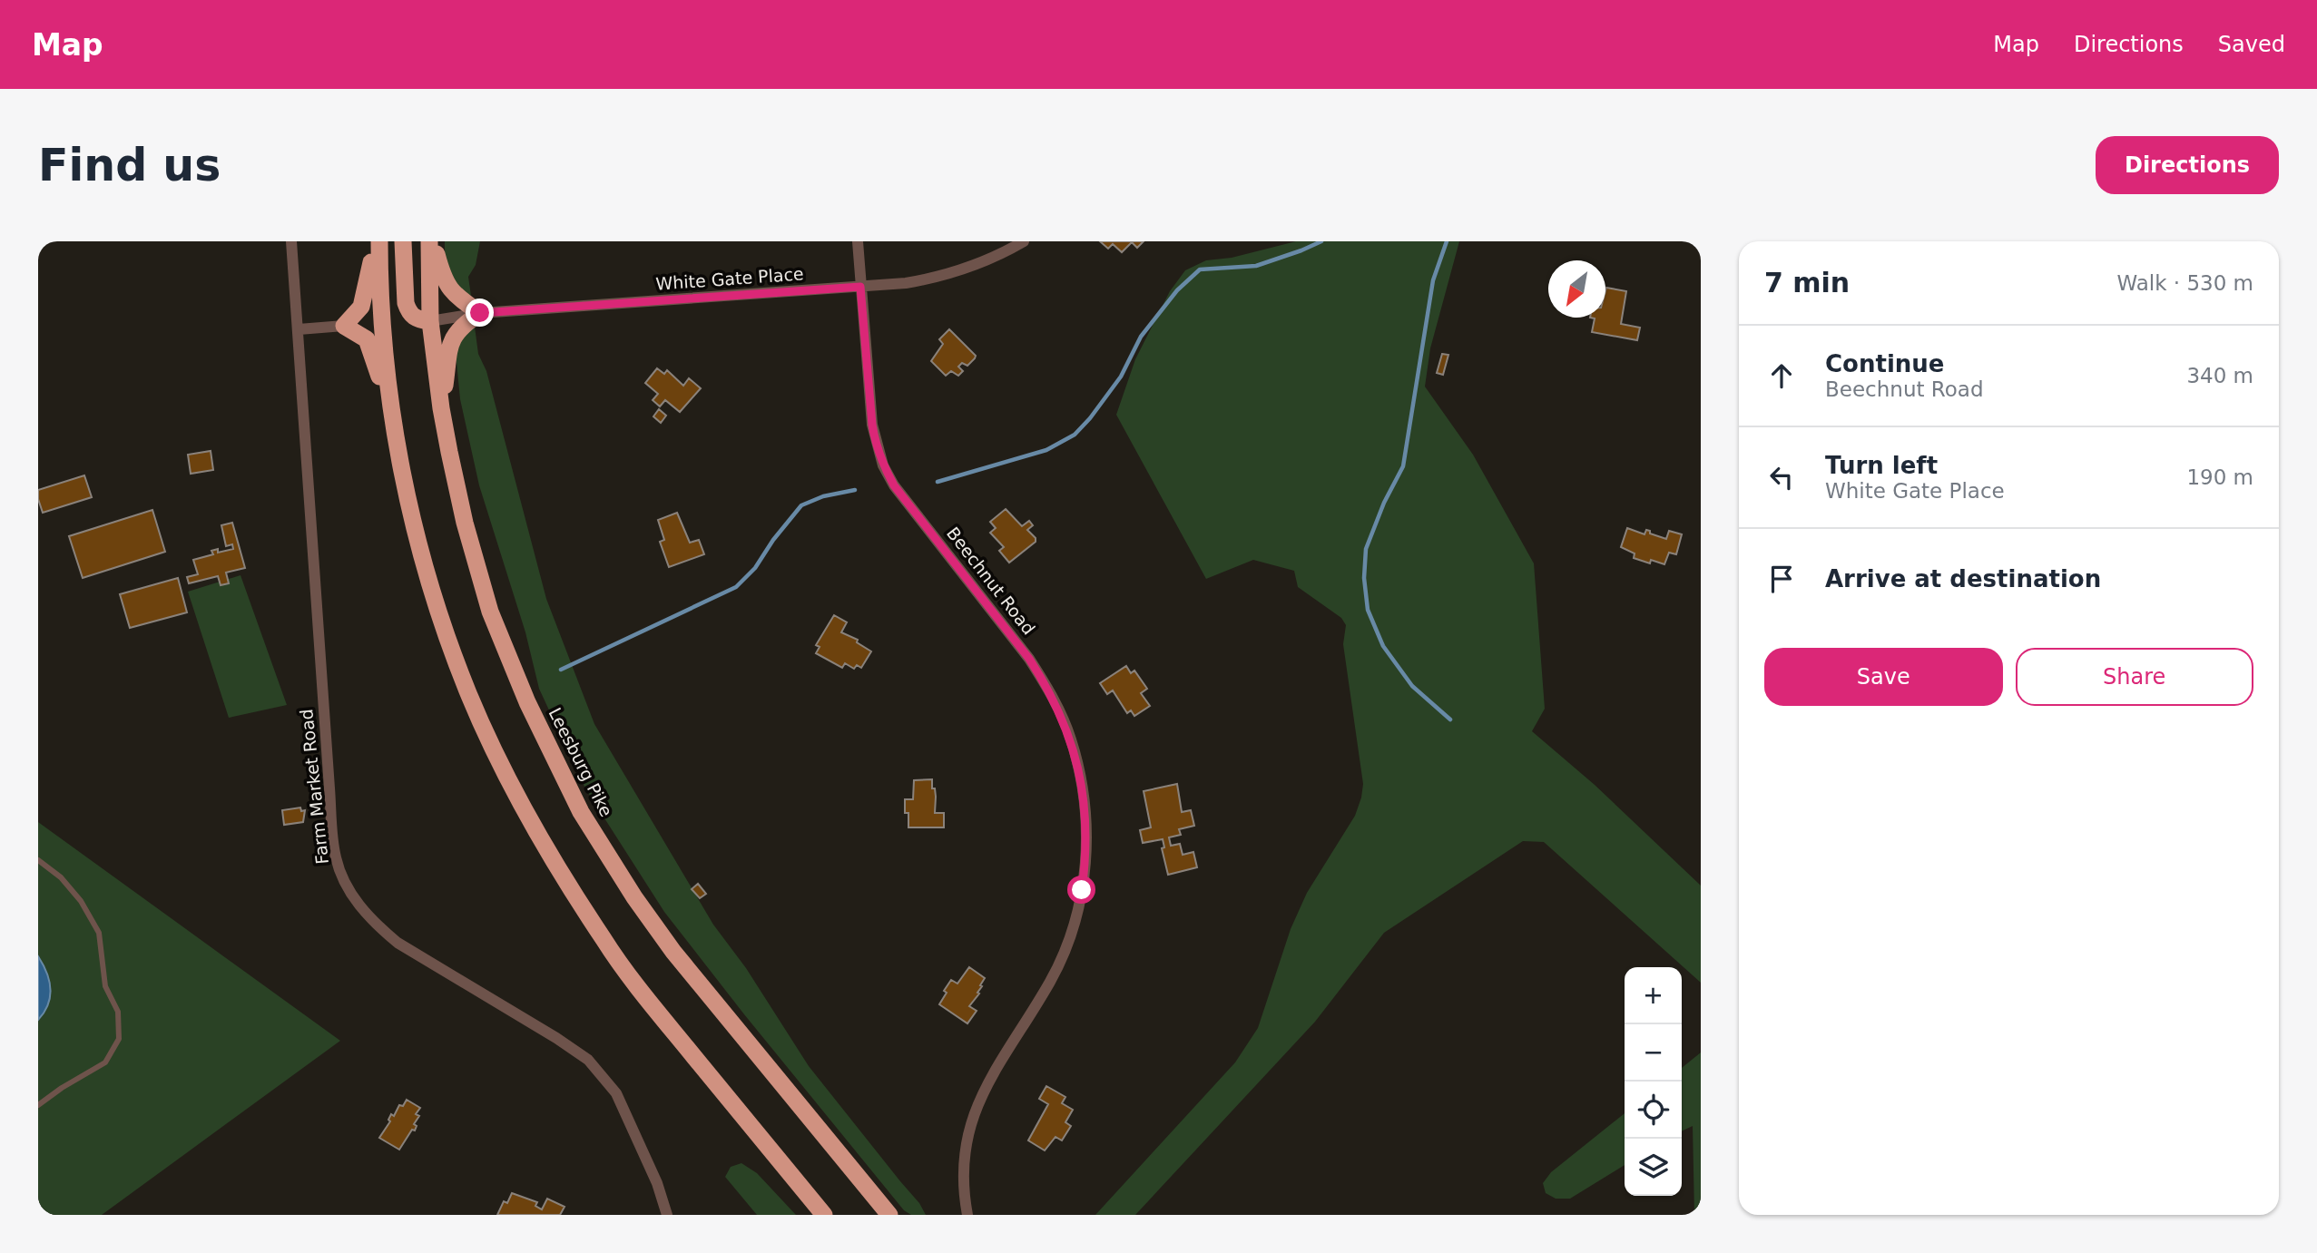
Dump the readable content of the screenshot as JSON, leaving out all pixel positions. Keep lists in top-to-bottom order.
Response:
{
  "streets": {
    "highway": ["Leesburg Pike"],
    "street": ["White Gate Place", "Beechnut Road", "Farm Market Road"]
  },
  "crossings": [
    ["White Gate Place", "Beechnut Road"],
    ["White Gate Place", "Leesburg Pike"]
  ],
  "north": "bottom left",
  "page": {
    "header": "Map",
    "nav": ["Map", "Directions", "Saved"],
    "buttons": [
      "Directions",
      ["Save", "Share"]
    ],
    "title": "Find us",
    "heading": ["7 min", "Walk · 530 m"],
    "list": [
      ["Continue", "Beechnut Road", "340 m"],
      ["Turn left", "White Gate Place", "190 m"],
      "Arrive at destination"
    ],
    "map_buttons": ["+", "−"]
  }
}
